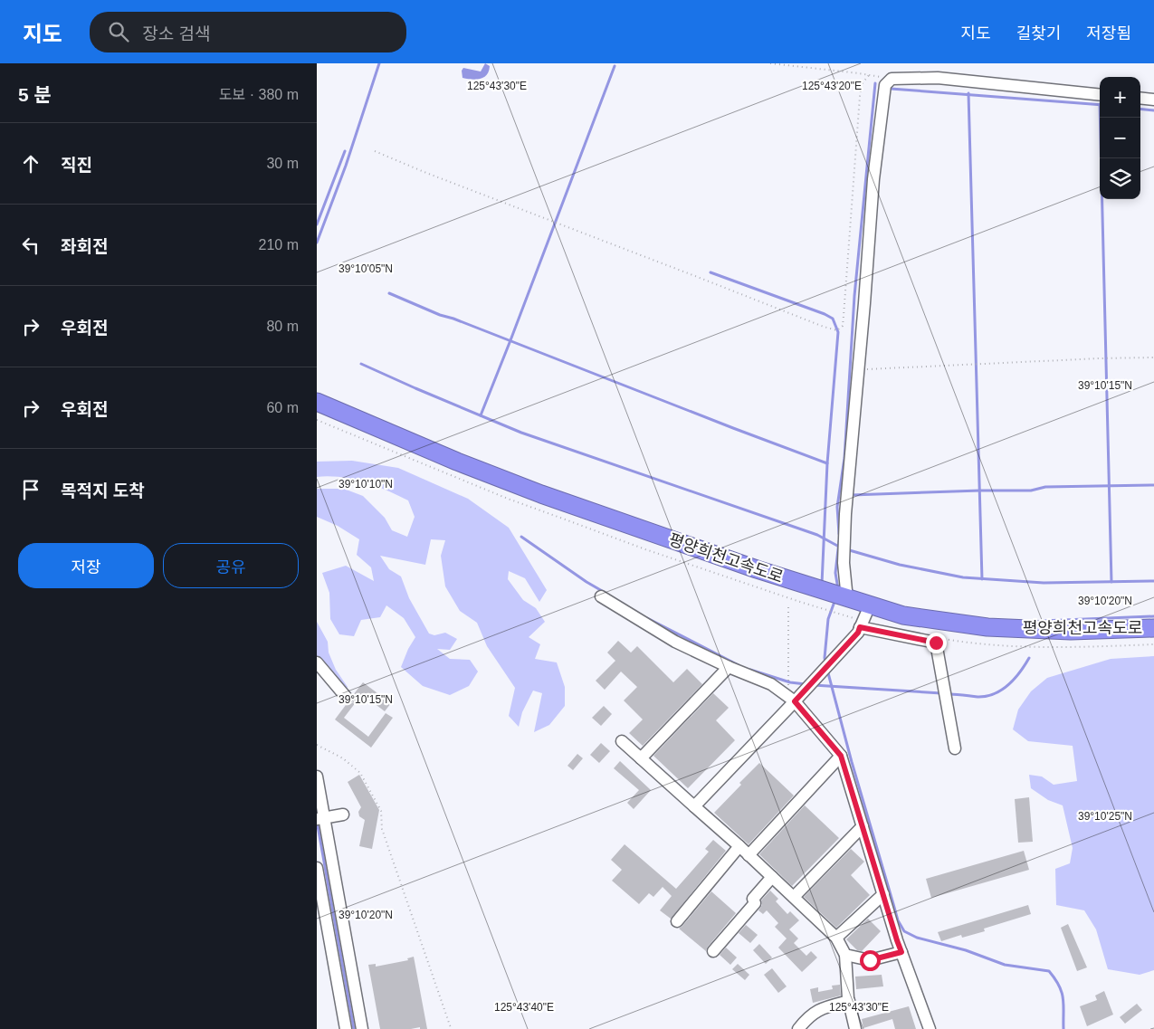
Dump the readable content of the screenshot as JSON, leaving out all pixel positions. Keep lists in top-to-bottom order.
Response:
{
  "streets": {
    "highway": ["평양희천고속도로"]
  },
  "page": {
    "header": "지도",
    "search": "장소 검색",
    "nav": ["지도", "길찾기", "저장됨"],
    "heading": ["5 분", "도보 · 380 m"],
    "map_buttons": ["+", "−"],
    "list": [
      ["직진", "30 m"],
      ["좌회전", "210 m"],
      ["우회전", "80 m"],
      ["우회전", "60 m"],
      "목적지 도착"
    ],
    "buttons": ["저장", "공유"]
  },
  "coordinates": [
    "125°43'30\"E",
    "125°43'20\"E",
    "39°10'05\"N",
    "39°10'15\"N",
    "39°10'10\"N",
    "39°10'20\"N",
    "39°10'25\"N",
    "125°43'40\"E"
  ]
}
